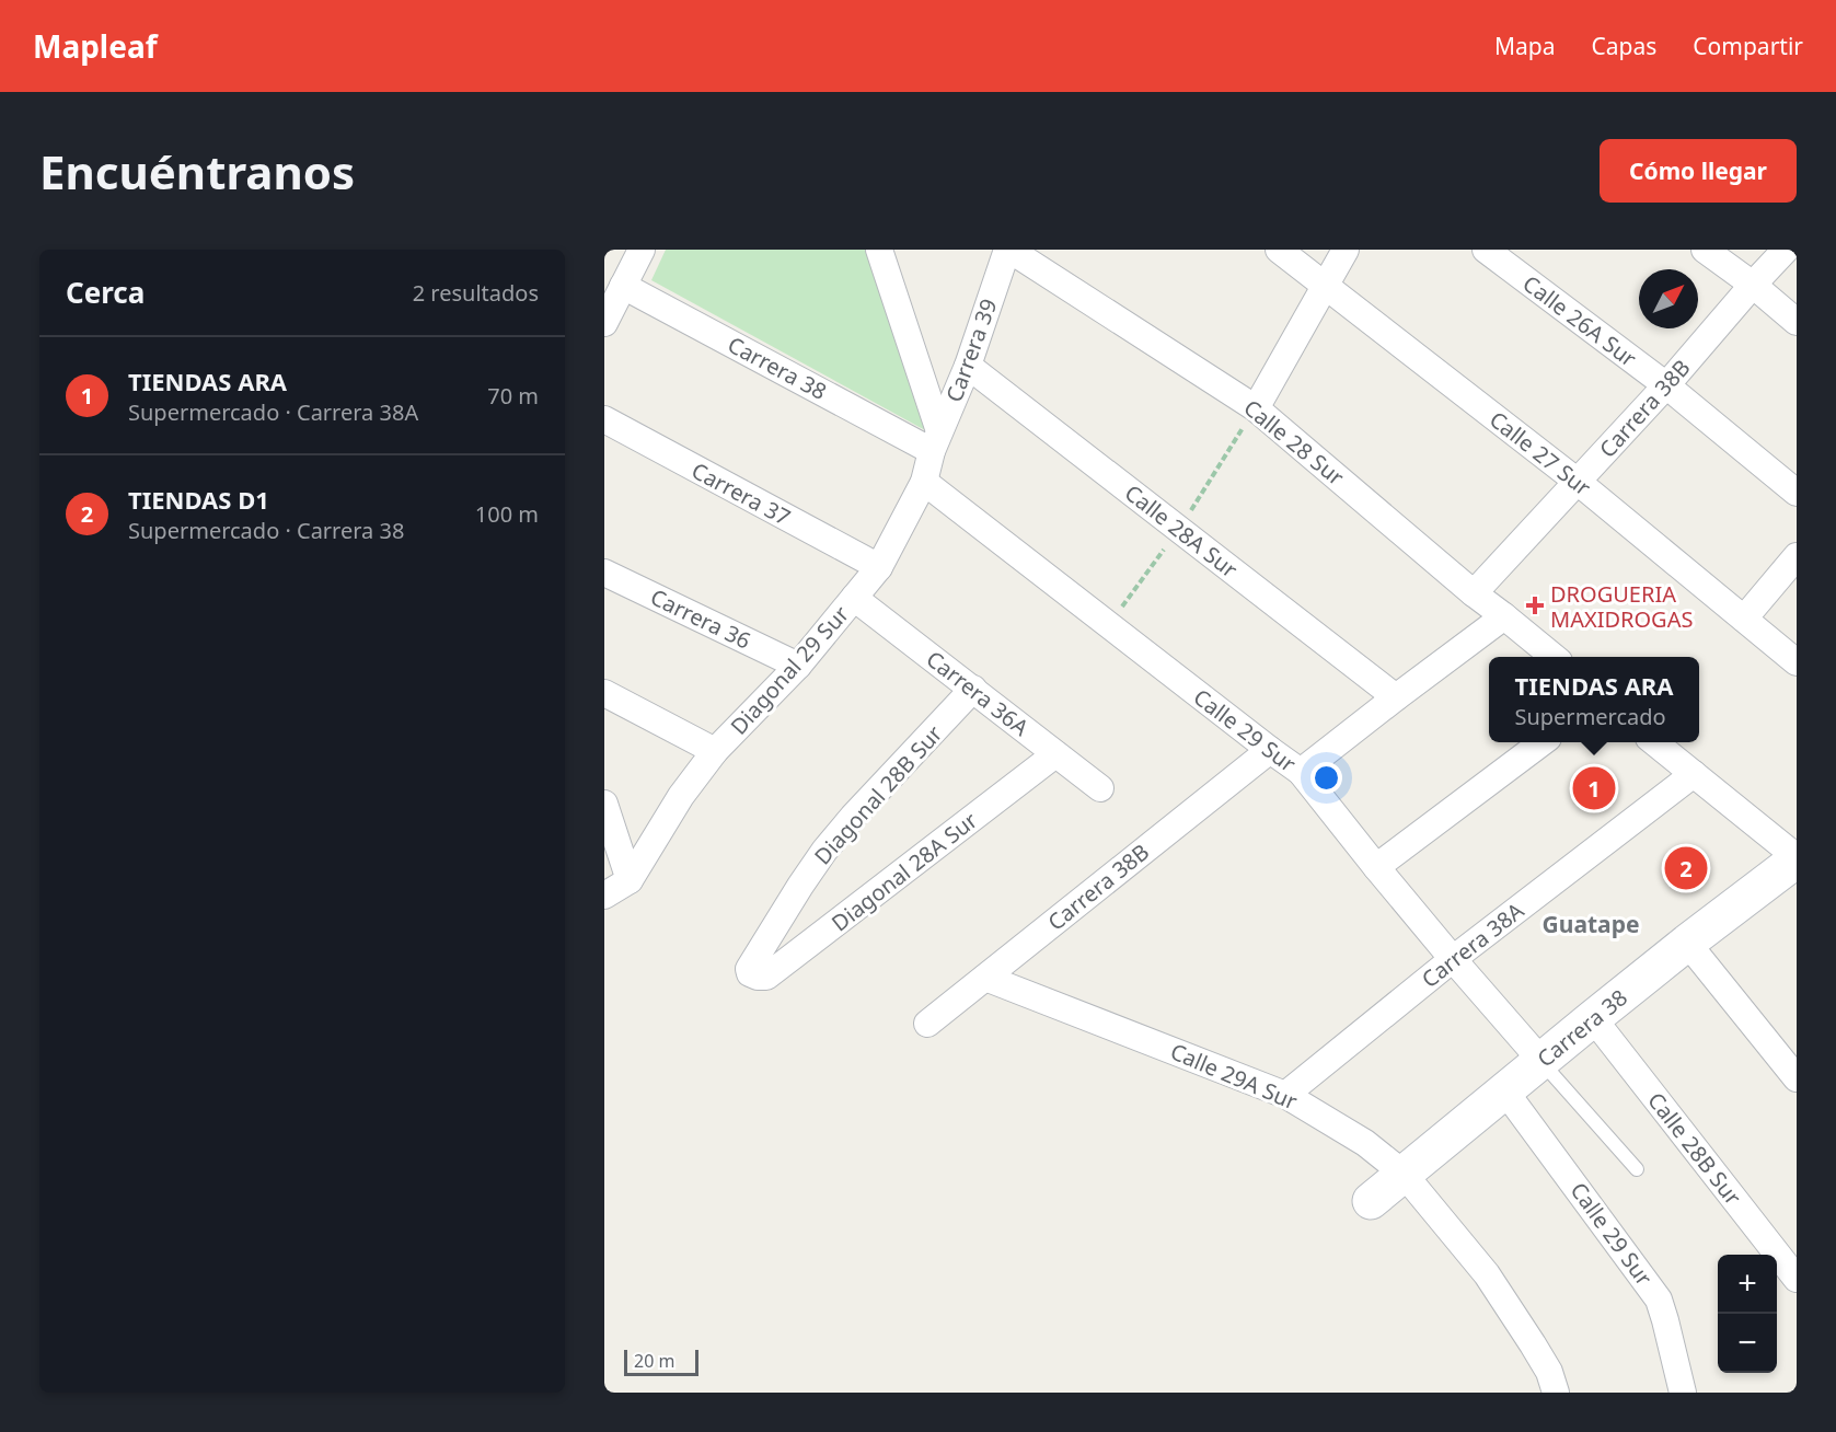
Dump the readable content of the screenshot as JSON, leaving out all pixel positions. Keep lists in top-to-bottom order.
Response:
{
  "streets": {
    "street": [
      "Calle 26A Sur",
      "Carrera 39",
      "Carrera 38",
      "Carrera 38B",
      "Calle 28 Sur",
      "Calle 27 Sur",
      "Carrera 37",
      "Calle 28A Sur",
      "Carrera 36",
      "Diagonal 29 Sur",
      "Carrera 36A",
      "Calle 29 Sur",
      "Diagonal 28B Sur",
      "Diagonal 28A Sur",
      "Carrera 38A",
      "Calle 29A Sur",
      "Calle 28B Sur"
    ]
  },
  "crossings": [
    ["Calle 26A Sur", "Carrera 38B"],
    ["Carrera 39", "Carrera 38"],
    ["Carrera 39", "Calle 28 Sur"],
    ["Carrera 39", "Calle 28A Sur"],
    ["Carrera 39", "Diagonal 29 Sur"],
    ["Carrera 38", "Diagonal 29 Sur"],
    ["Carrera 38", "Calle 29 Sur"],
    ["Carrera 38", "Calle 29A Sur"],
    ["Carrera 38", "Calle 28B Sur"],
    ["Carrera 38B", "Calle 28 Sur"],
    ["Carrera 38B", "Calle 27 Sur"],
    ["Carrera 38B", "Calle 29 Sur"],
    ["Carrera 38B", "Calle 29A Sur"],
    ["Carrera 37", "Diagonal 29 Sur"],
    ["Carrera 36", "Diagonal 29 Sur"],
    ["Diagonal 29 Sur", "Carrera 36A"],
    ["Diagonal 29 Sur", "Calle 29 Sur"],
    ["Carrera 36A", "Diagonal 28B Sur"],
    ["Carrera 36A", "Diagonal 28A Sur"],
    ["Calle 29 Sur", "Carrera 38A"],
    ["Diagonal 28B Sur", "Diagonal 28A Sur"],
    ["Carrera 38A", "Calle 29A Sur"]
  ],
  "districts": ["Guatape"],
  "places": {
    "health": ["DROGUERIA MAXIDROGAS"]
  },
  "scale_bar": "20 m",
  "north": "top right",
  "page": {
    "header": "Mapleaf",
    "nav": ["Mapa", "Capas", "Compartir"],
    "buttons": "Cómo llegar",
    "title": "Encuéntranos",
    "heading": ["Cerca", "2 resultados"],
    "list": [
      {
        "mark": "1",
        "name": "TIENDAS ARA",
        "note": "Supermercado · Carrera 38A",
        "value": "70 m"
      },
      {
        "mark": "2",
        "name": "TIENDAS D1",
        "note": "Supermercado · Carrera 38",
        "value": "100 m"
      }
    ],
    "popup": ["TIENDAS ARA", "Supermercado"],
    "pins": ["1", "2"],
    "map_buttons": ["+", "−"],
    "scale": "20 m"
  }
}
